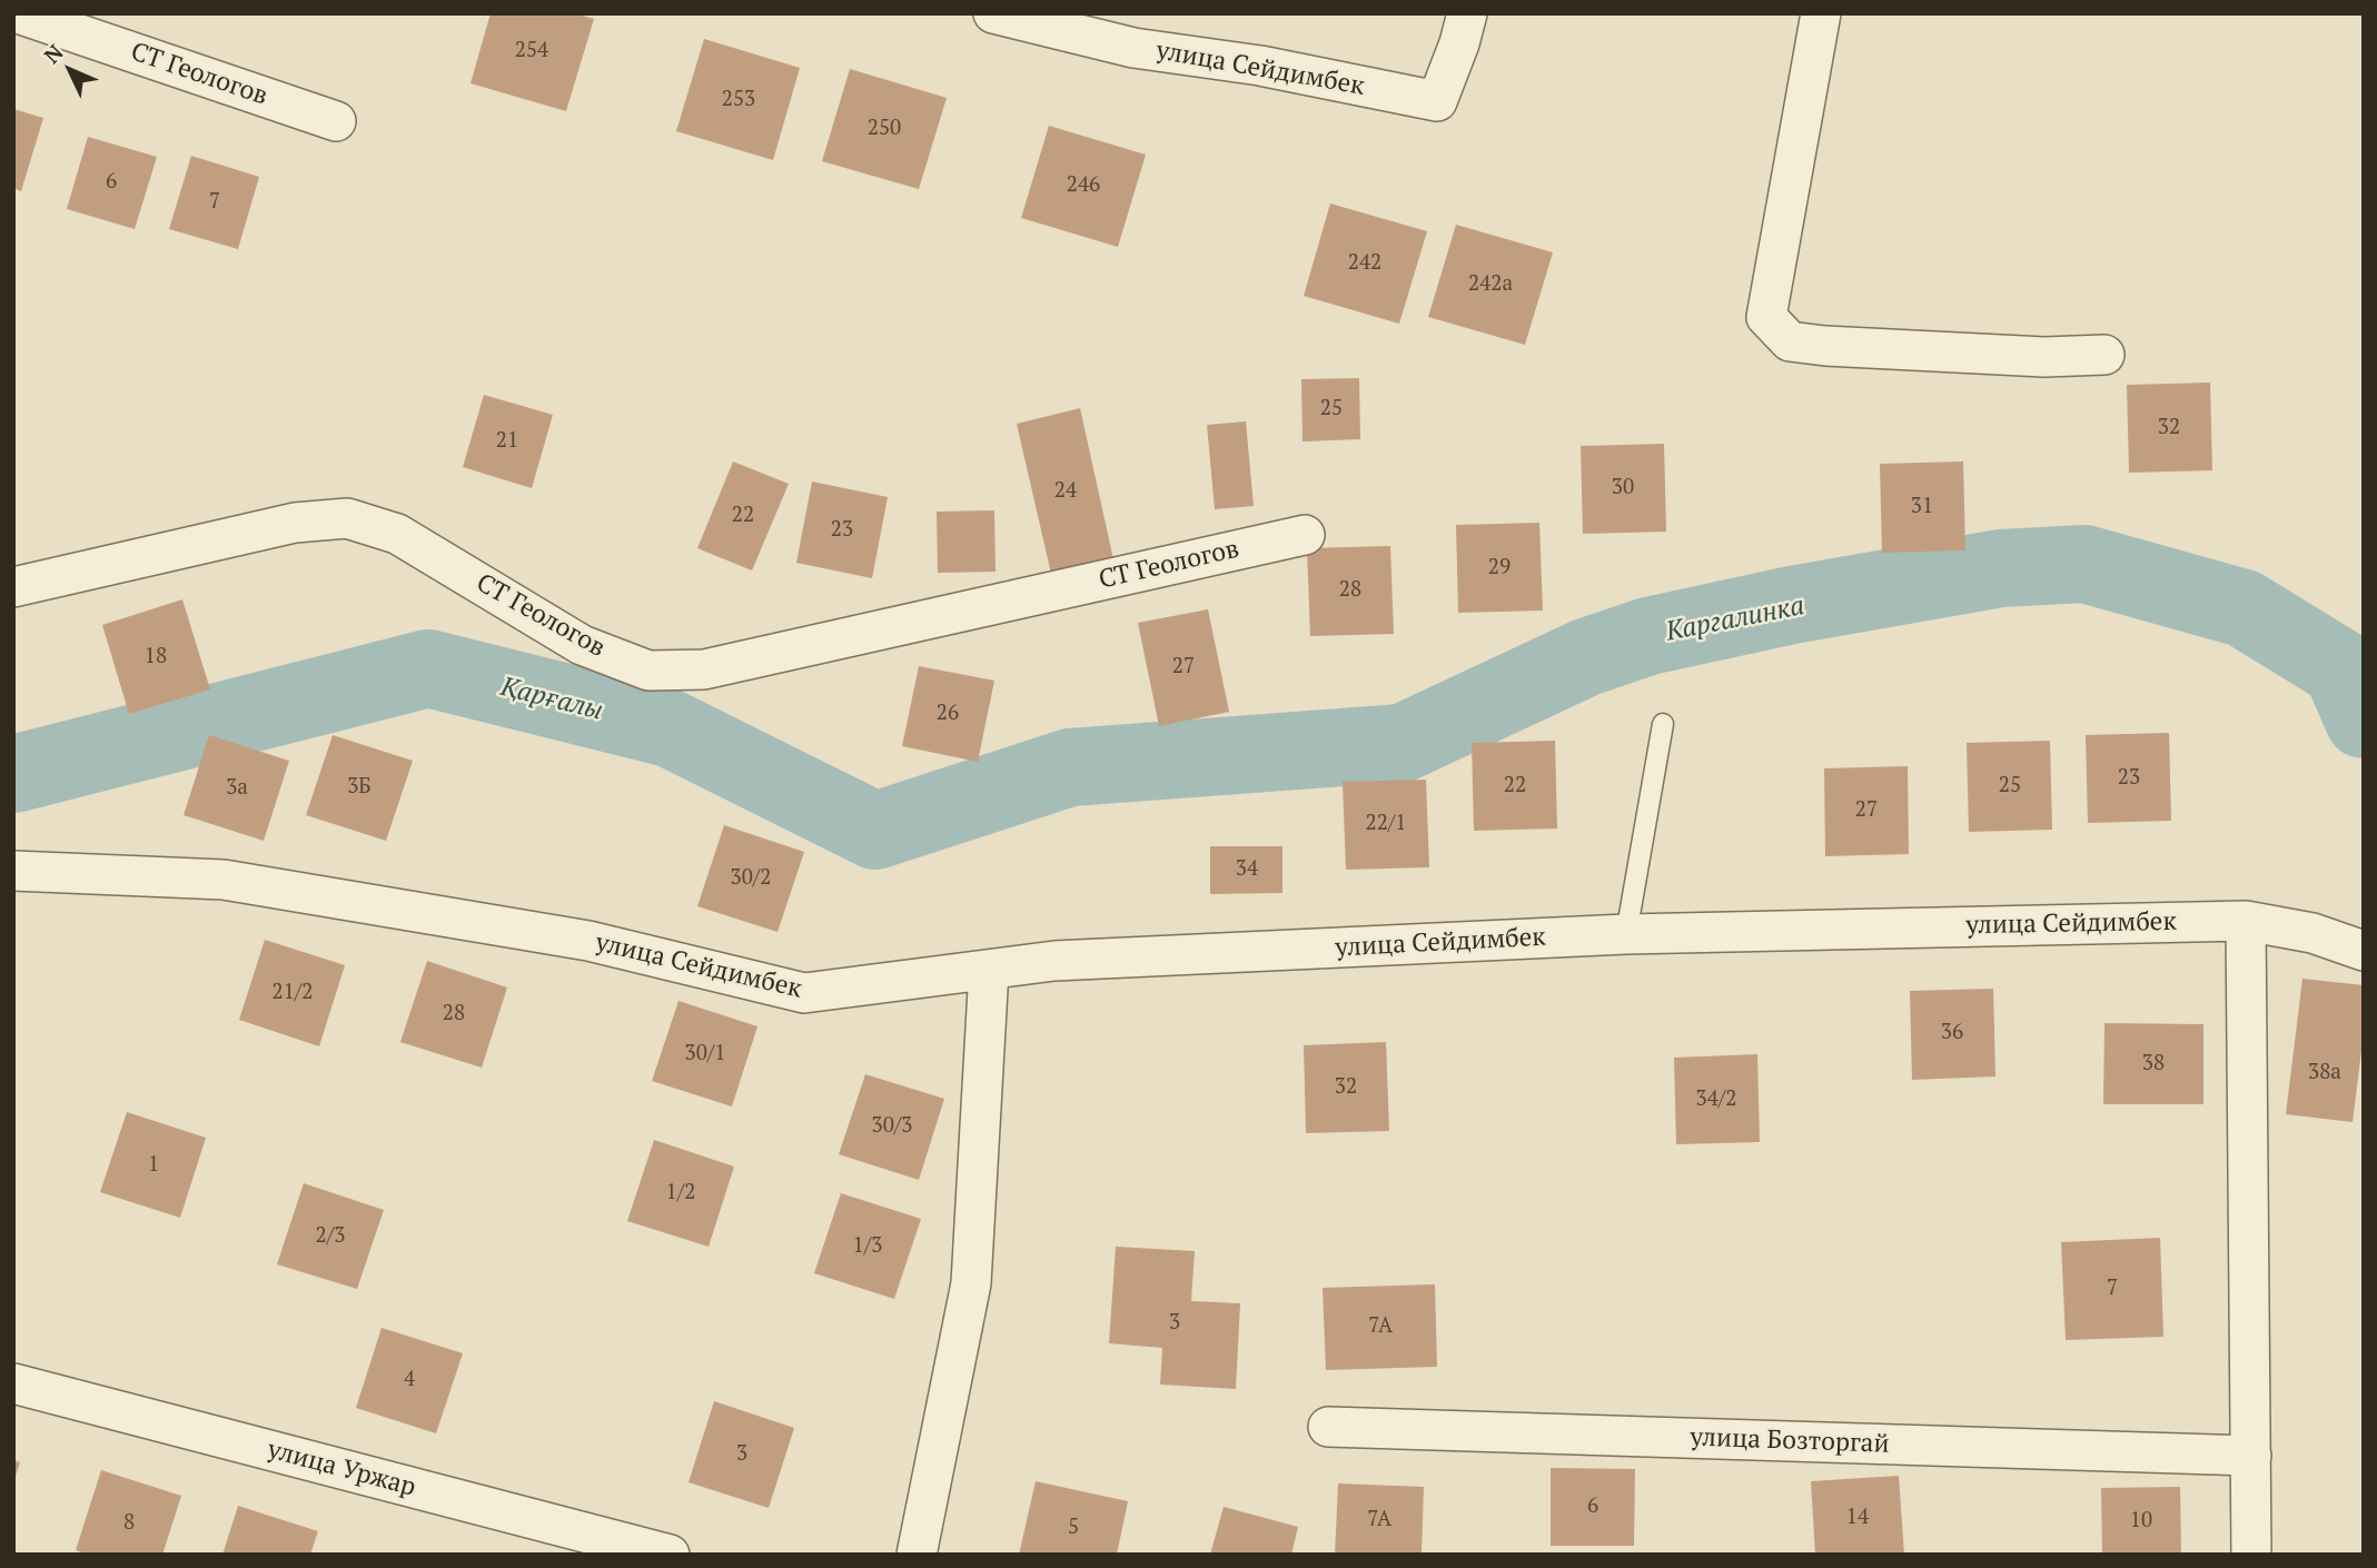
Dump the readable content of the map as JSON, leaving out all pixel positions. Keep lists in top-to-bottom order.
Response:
{
  "streets": {
    "street": [
      "улица Сейдимбек",
      "СТ Геологов",
      "улица Бозторгай",
      "улица Уржар"
    ]
  },
  "water": ["Каргалинка", "Қарғалы"],
  "house_numbers": [
    "254",
    "253",
    "250",
    "6",
    "246",
    "7",
    "242",
    "242а",
    "25",
    "32",
    "21",
    "30",
    "24",
    "31",
    "22",
    "23",
    "29",
    "28",
    "18",
    "27",
    "26",
    "23",
    "22",
    "25",
    "3Б",
    "3а",
    "27",
    "22/1",
    "34",
    "30/2",
    "21/2",
    "28",
    "36",
    "30/1",
    "38",
    "38а",
    "32",
    "34/2",
    "30/3",
    "1",
    "1/2",
    "2/3",
    "1/3",
    "7",
    "3",
    "7А",
    "4",
    "3",
    "6",
    "14",
    "7А",
    "10",
    "8",
    "5"
  ],
  "north": "top left"
}
